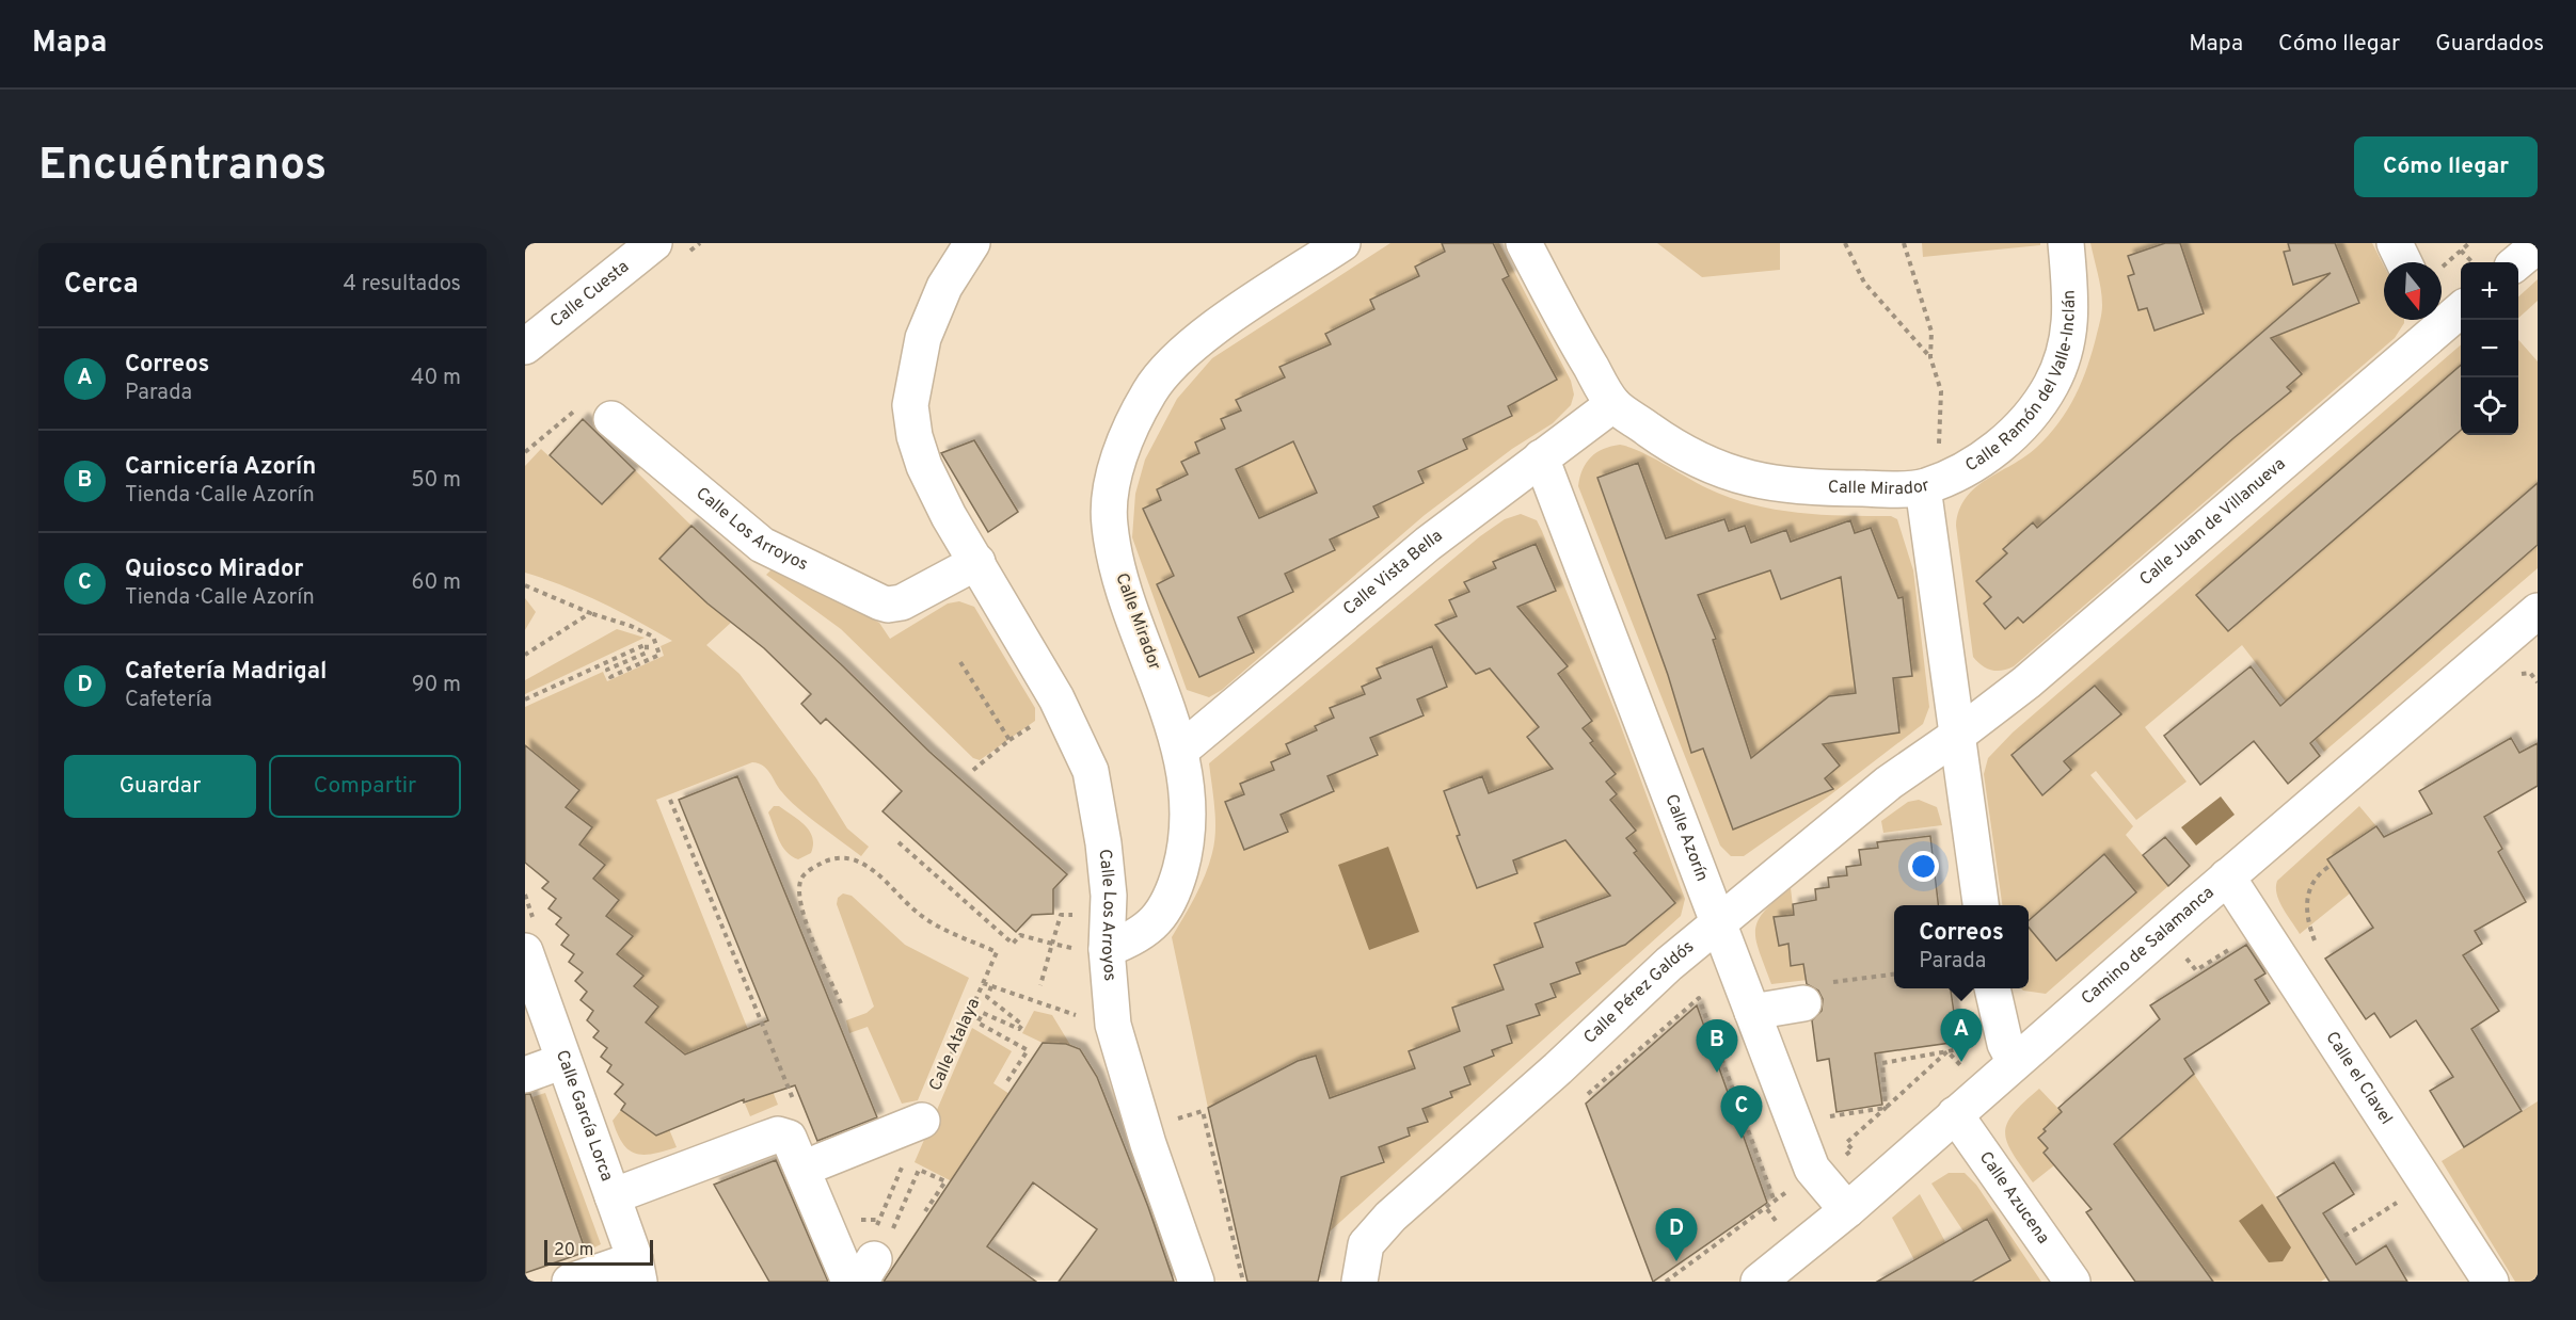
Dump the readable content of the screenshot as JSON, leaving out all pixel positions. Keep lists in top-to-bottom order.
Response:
{
  "streets": {
    "street": [
      "Calle Cuesta",
      "Calle Ramón del Valle-Inclán",
      "Calle Mirador",
      "Calle Juan de Villanueva",
      "Calle Los Arroyos",
      "Calle Vista Bella",
      "Calle Azorín",
      "Camino de Salamanca",
      "Calle Pérez Galdós",
      "Calle el Clavel",
      "Calle García Lorca",
      "Calle Azucena"
    ],
    "path": ["Calle Atalaya"]
  },
  "crossings": [
    ["Calle Ramón del Valle-Inclán", "Calle Mirador"],
    ["Calle Mirador", "Calle Juan de Villanueva"],
    ["Calle Mirador", "Calle Los Arroyos"],
    ["Calle Mirador", "Calle Vista Bella"],
    ["Calle Mirador", "Calle Pérez Galdós"],
    ["Calle Juan de Villanueva", "Calle Pérez Galdós"],
    ["Calle Vista Bella", "Calle Azorín"],
    ["Calle Azorín", "Camino de Salamanca"],
    ["Calle Azorín", "Calle Pérez Galdós"],
    ["Camino de Salamanca", "Calle el Clavel"],
    ["Camino de Salamanca", "Calle Azucena"]
  ],
  "scale_bar": "20 m",
  "north": "bottom",
  "page": {
    "header": "Mapa",
    "nav": ["Mapa", "Cómo llegar", "Guardados"],
    "buttons": [
      "Cómo llegar",
      ["Guardar", "Compartir"]
    ],
    "title": "Encuéntranos",
    "heading": ["Cerca", "4 resultados"],
    "map_buttons": ["+", "−"],
    "list": [
      {
        "mark": "A",
        "name": "Correos",
        "note": "Parada",
        "value": "40 m"
      },
      {
        "mark": "B",
        "name": "Carnicería Azorín",
        "note": "Tienda · Calle Azorín",
        "value": "50 m"
      },
      {
        "mark": "C",
        "name": "Quiosco Mirador",
        "note": "Tienda · Calle Azorín",
        "value": "60 m"
      },
      {
        "mark": "D",
        "name": "Cafetería Madrigal",
        "note": "Cafetería",
        "value": "90 m"
      }
    ],
    "popup": ["Correos", "Parada"],
    "pins": [
      "A",
      "B",
      "C",
      "D"
    ],
    "scale": "20 m"
  }
}
